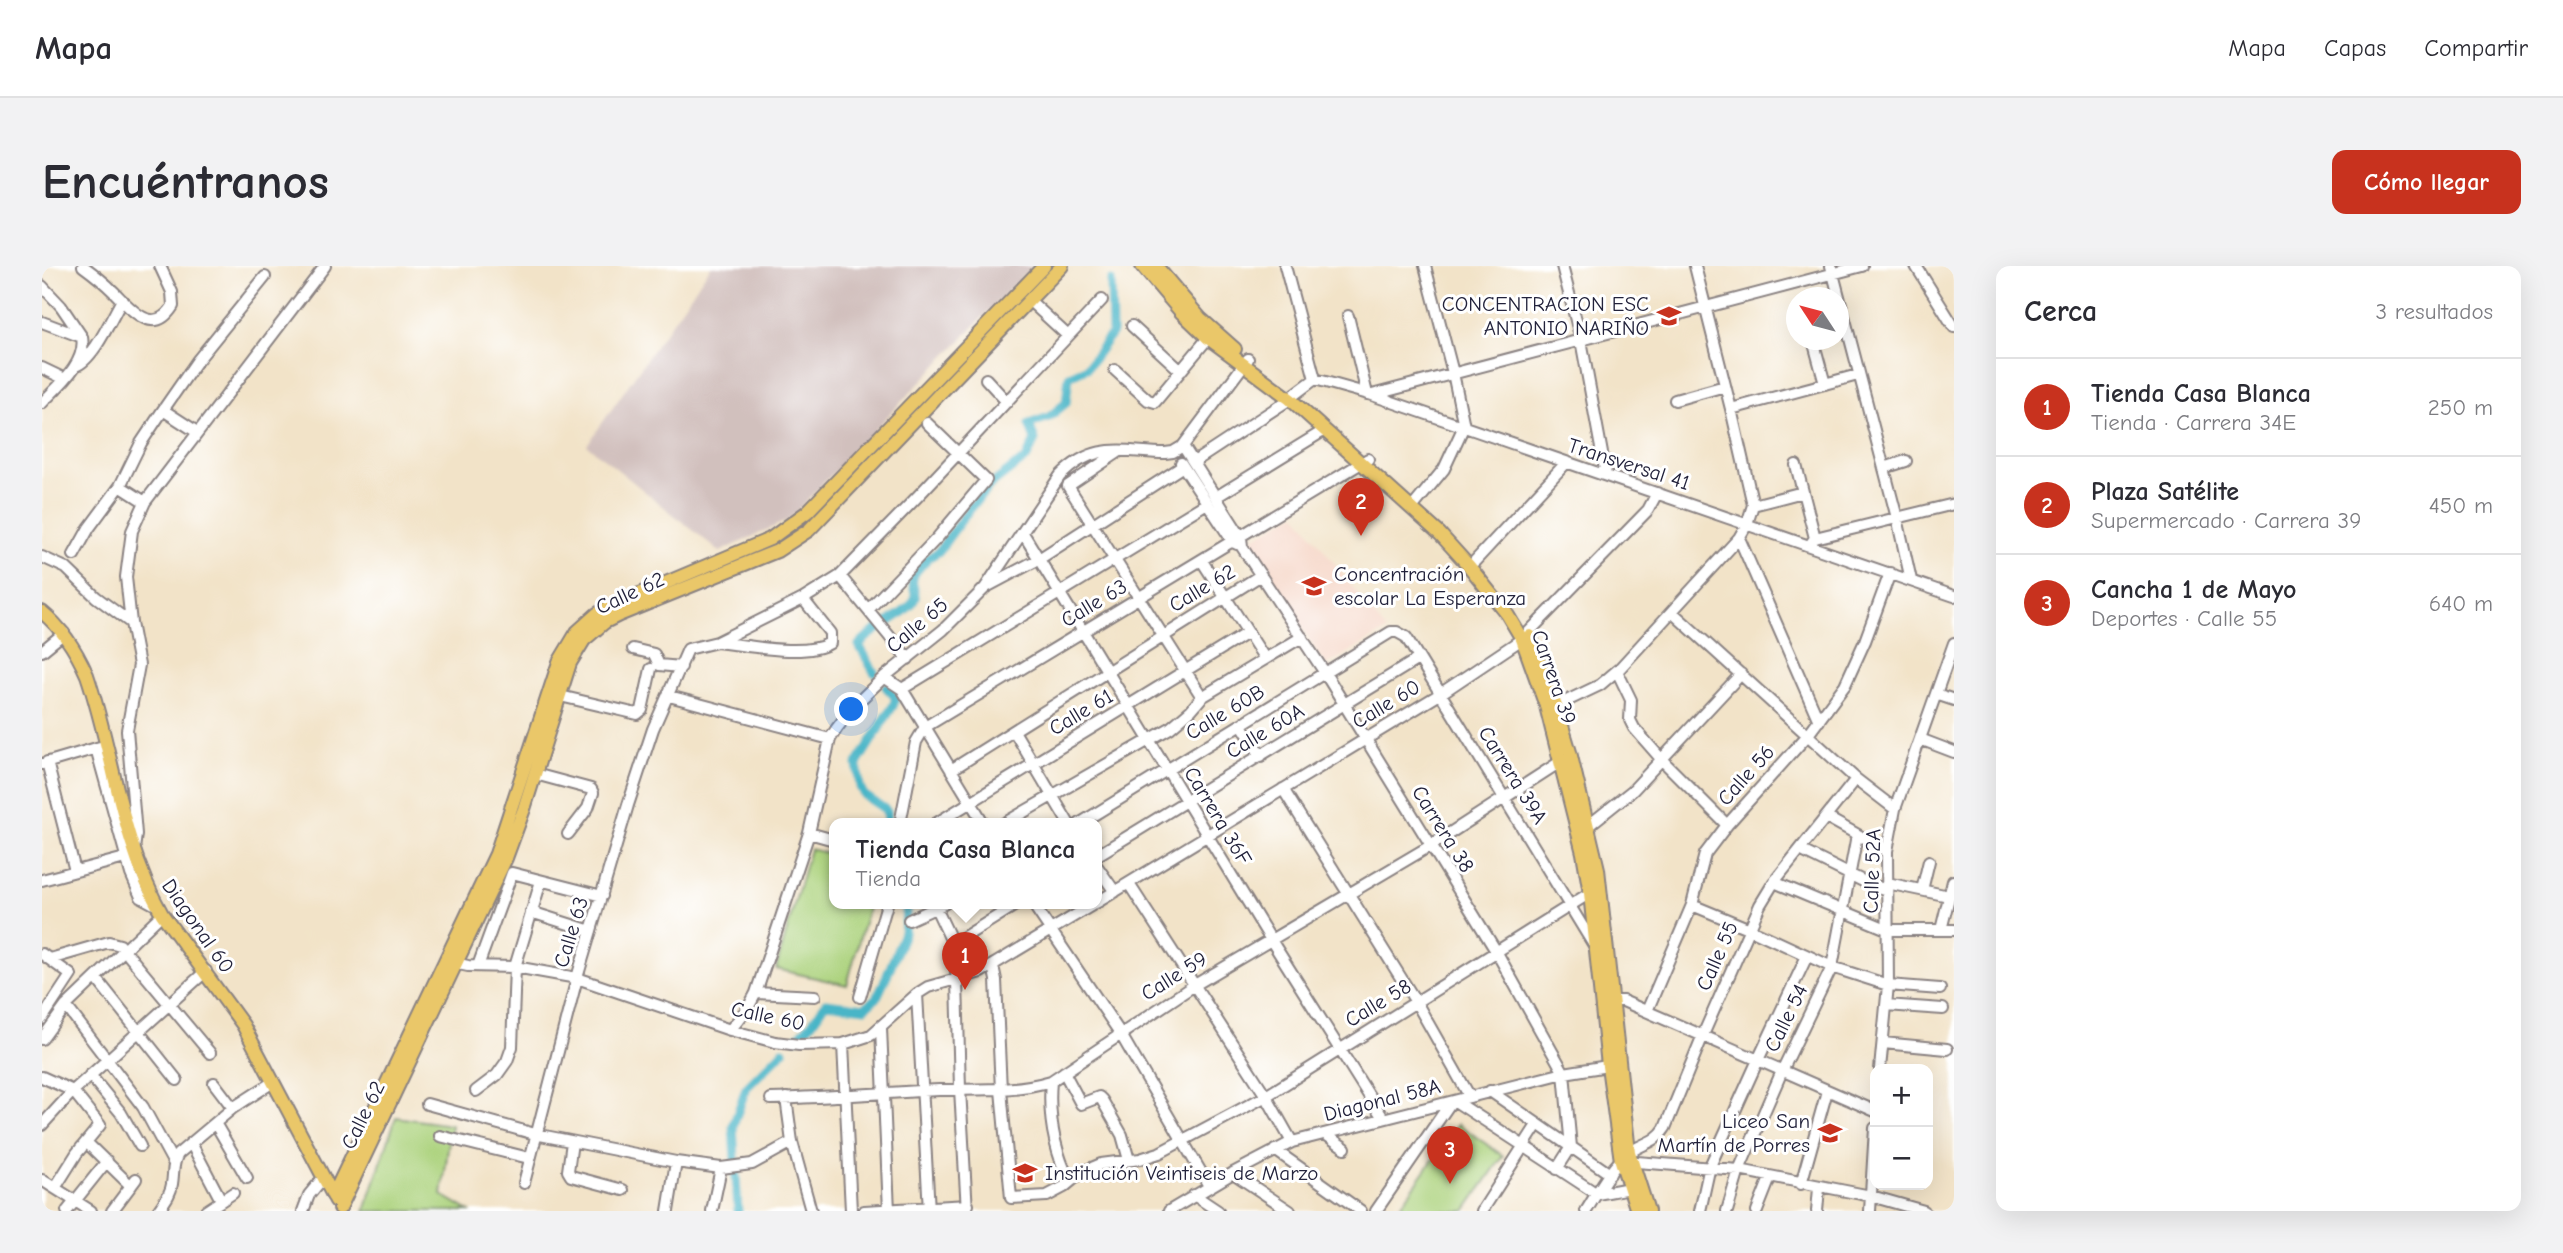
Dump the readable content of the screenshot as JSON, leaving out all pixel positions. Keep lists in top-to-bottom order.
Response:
{
  "streets": {
    "main road": ["Calle 62", "Carrera 39", "Diagonal 60"],
    "street": [
      "Transversal 41",
      "Calle 63",
      "Calle 65",
      "Calle 60",
      "Calle 61",
      "Calle 60B",
      "Calle 60A",
      "Carrera 39A",
      "Calle 56",
      "Carrera 36F",
      "Carrera 38",
      "Calle 52A",
      "Calle 55",
      "Calle 59",
      "Calle 58",
      "Calle 54",
      "Diagonal 58A"
    ]
  },
  "crossings": [
    ["Transversal 41", "Calle 60"],
    ["Transversal 41", "Calle 56"],
    ["Calle 62", "Calle 60"],
    ["Calle 62", "Carrera 36F"],
    ["Calle 62", "Carrera 38"],
    ["Calle 62", "Diagonal 60"],
    ["Calle 63", "Carrera 39"],
    ["Calle 63", "Calle 60"],
    ["Calle 63", "Carrera 36F"],
    ["Calle 63", "Carrera 38"],
    ["Calle 65", "Calle 60"],
    ["Calle 65", "Carrera 36F"],
    ["Calle 65", "Carrera 38"],
    ["Carrera 39", "Calle 60"],
    ["Carrera 39", "Carrera 39A"],
    ["Carrera 39", "Calle 55"],
    ["Carrera 39", "Calle 59"],
    ["Carrera 39", "Calle 58"],
    ["Carrera 39", "Diagonal 58A"],
    ["Calle 60", "Carrera 39A"],
    ["Calle 60", "Carrera 36F"],
    ["Calle 60", "Carrera 38"],
    ["Calle 61", "Carrera 36F"],
    ["Calle 60B", "Carrera 39A"],
    ["Calle 60B", "Carrera 36F"],
    ["Calle 60B", "Carrera 38"],
    ["Calle 60A", "Carrera 39A"],
    ["Calle 60A", "Carrera 36F"],
    ["Calle 60A", "Carrera 38"],
    ["Carrera 39A", "Calle 59"],
    ["Carrera 39A", "Calle 58"],
    ["Carrera 36F", "Calle 59"],
    ["Carrera 36F", "Calle 58"],
    ["Carrera 36F", "Diagonal 58A"],
    ["Carrera 38", "Calle 59"],
    ["Carrera 38", "Calle 58"],
    ["Carrera 38", "Diagonal 58A"],
    ["Calle 59", "Calle 58"]
  ],
  "places": {
    "school or university": [
      "CONCENTRACION ESC ANTONIO NARIÑO",
      "Concentración escolar La Esperanza",
      "Liceo San Martín de Porres",
      "Institución Veintiseis de Marzo"
    ]
  },
  "north": "top left",
  "page": {
    "header": "Mapa",
    "nav": ["Mapa", "Capas", "Compartir"],
    "buttons": "Cómo llegar",
    "title": "Encuéntranos",
    "heading": ["Cerca", "3 resultados"],
    "list": [
      {
        "mark": "1",
        "name": "Tienda Casa Blanca",
        "note": "Tienda · Carrera 34E",
        "value": "250 m"
      },
      {
        "mark": "2",
        "name": "Plaza Satélite",
        "note": "Supermercado · Carrera 39",
        "value": "450 m"
      },
      {
        "mark": "3",
        "name": "Cancha 1 de Mayo",
        "note": "Deportes · Calle 55",
        "value": "640 m"
      }
    ],
    "pins": ["2", "1", "3"],
    "popup": ["Tienda Casa Blanca", "Tienda"],
    "map_buttons": ["+", "−"]
  }
}
